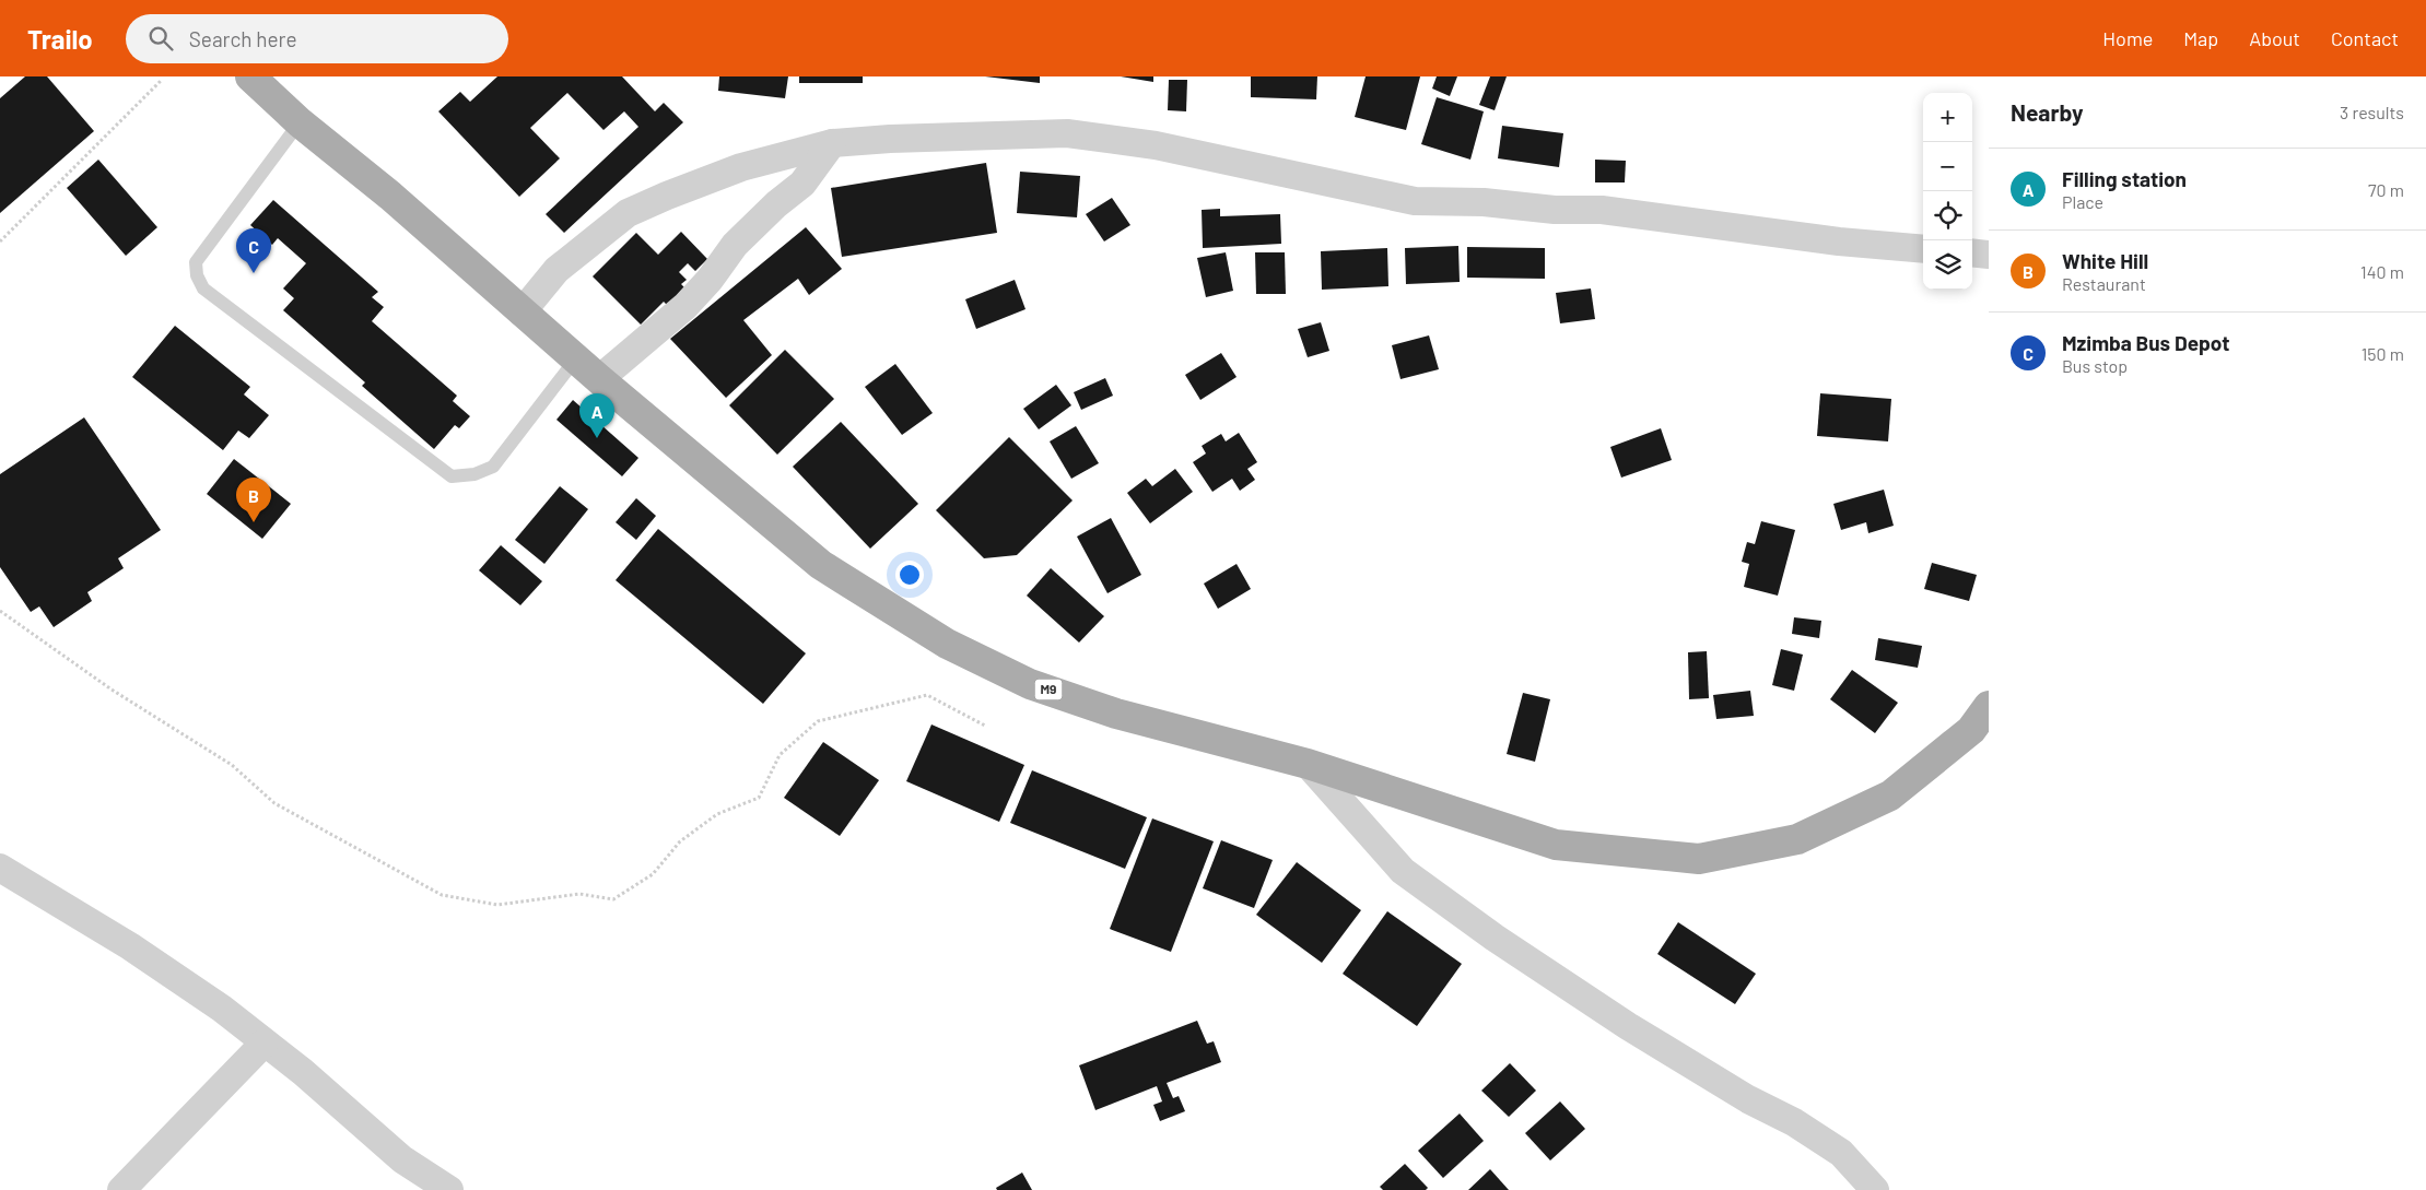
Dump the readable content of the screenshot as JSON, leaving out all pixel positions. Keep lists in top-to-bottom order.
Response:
{
  "streets": {
    "main road": ["M9"]
  },
  "page": {
    "header": "Trailo",
    "search": "Search here",
    "nav": [
      "Home",
      "Map",
      "About",
      "Contact"
    ],
    "heading": ["Nearby", "3 results"],
    "map_buttons": ["+", "−"],
    "list": [
      {
        "mark": "A",
        "name": "Filling station",
        "note": "Place",
        "value": "70 m"
      },
      {
        "mark": "B",
        "name": "White Hill",
        "note": "Restaurant",
        "value": "140 m"
      },
      {
        "mark": "C",
        "name": "Mzimba Bus Depot",
        "note": "Bus stop",
        "value": "150 m"
      }
    ],
    "pins": ["C", "A", "B"]
  }
}
